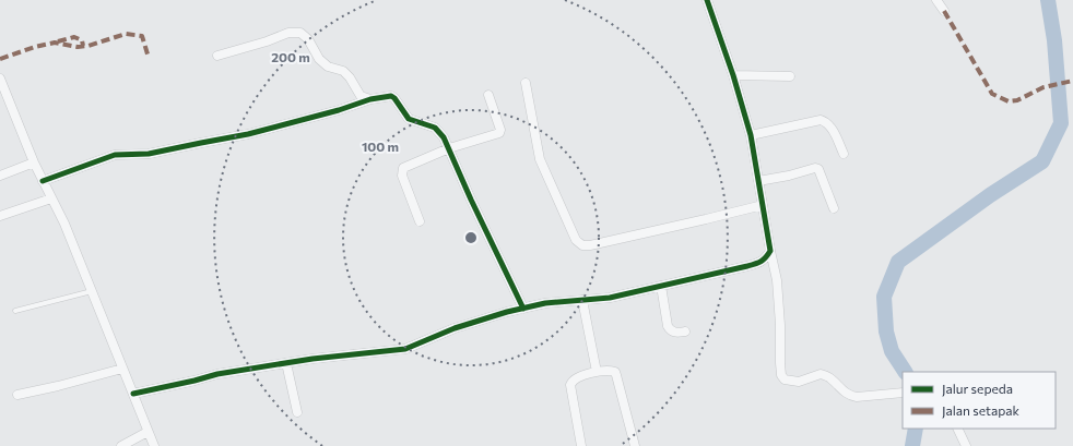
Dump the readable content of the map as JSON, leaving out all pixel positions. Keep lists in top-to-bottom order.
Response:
{
  "legend": ["Jalur sepeda", "Jalan setapak"],
  "rings": ["200 m", "100 m"]
}
